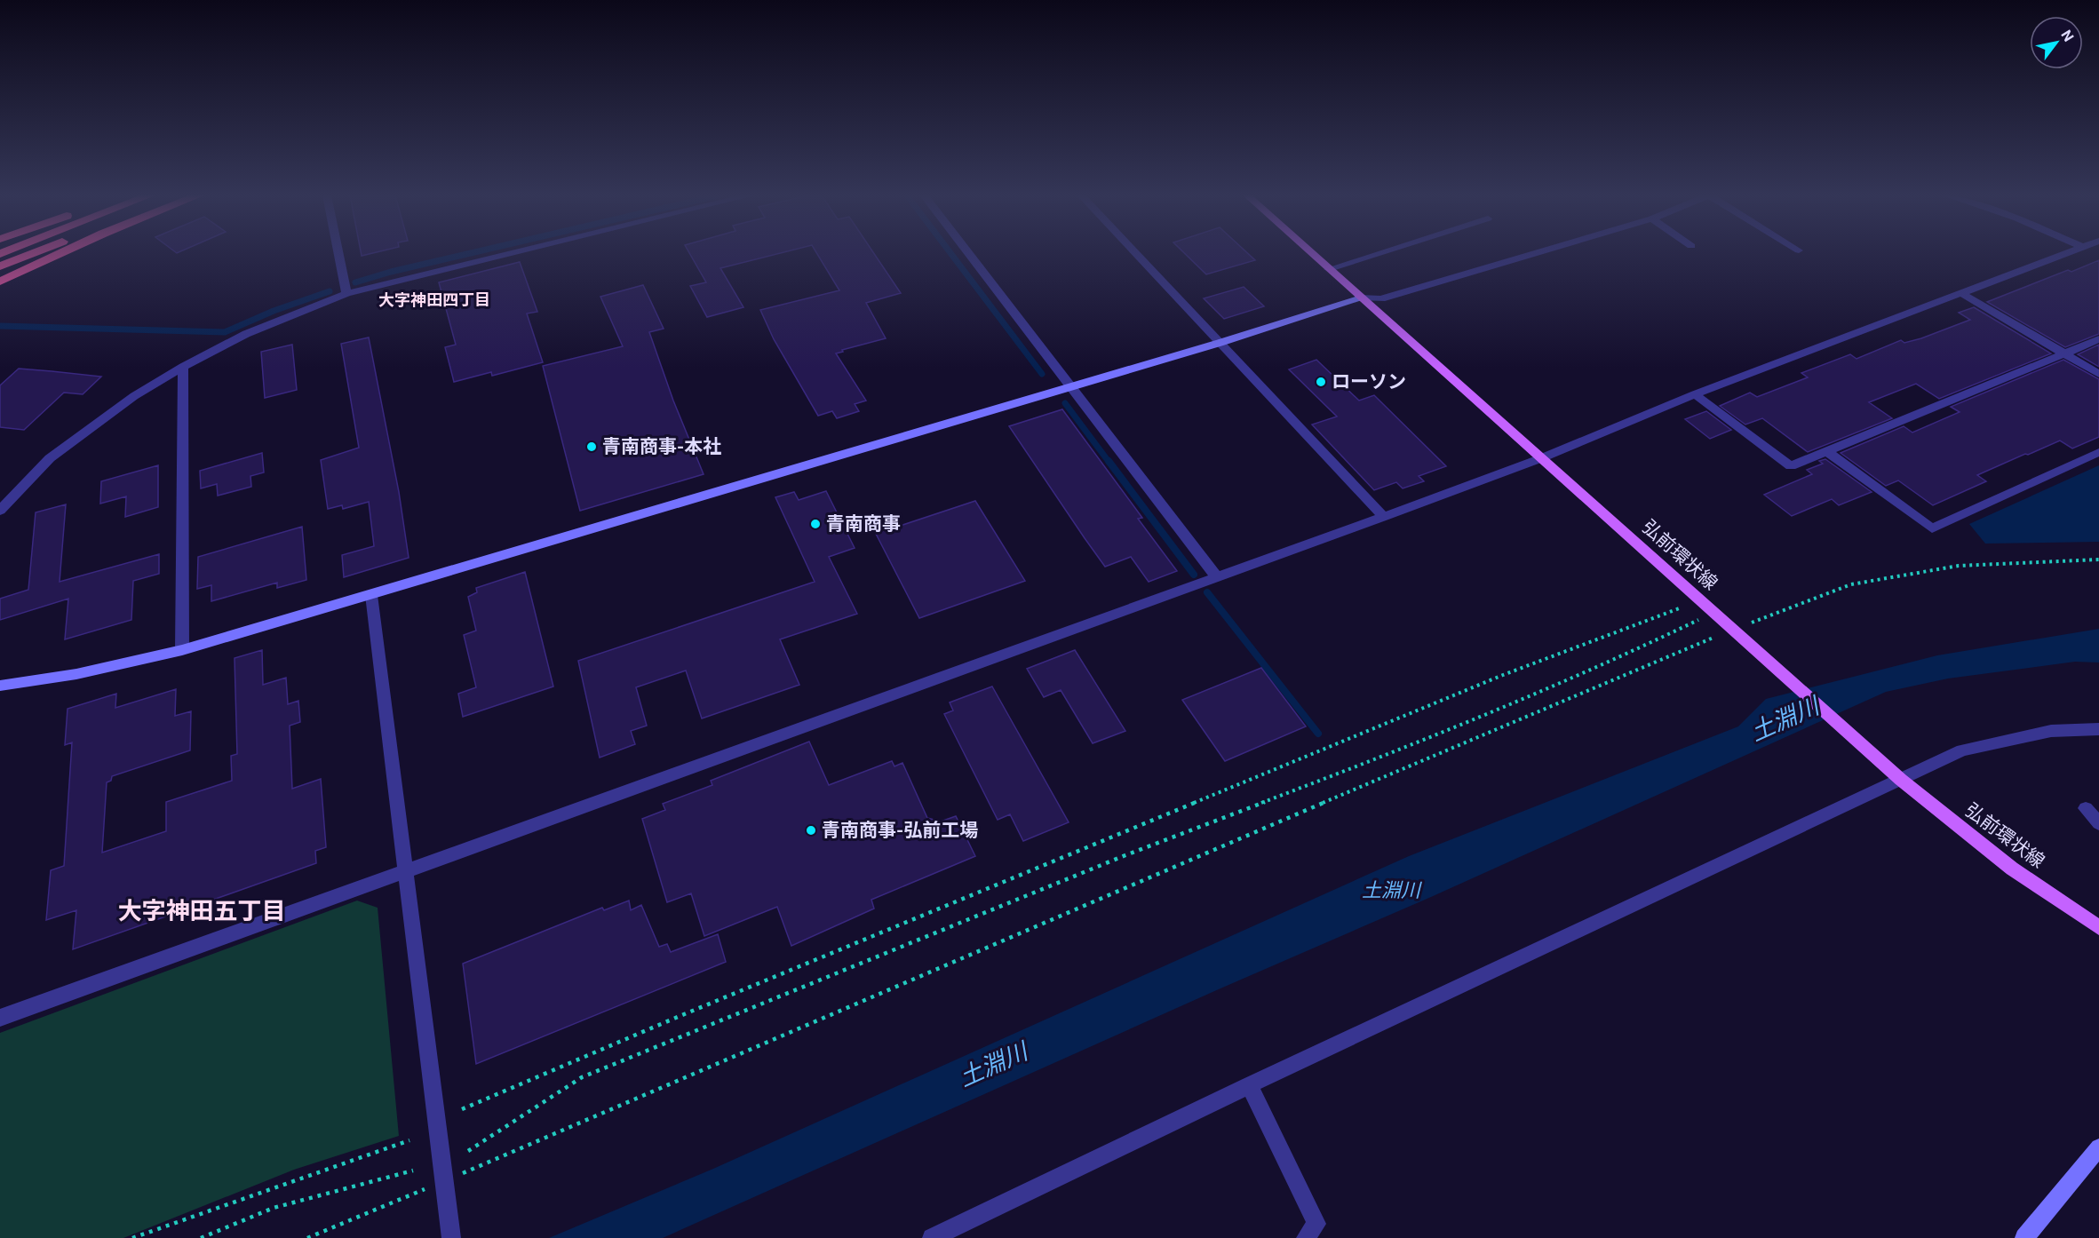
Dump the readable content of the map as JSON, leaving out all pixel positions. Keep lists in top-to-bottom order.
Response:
{
  "streets": {
    "main road": ["弘前環状線"]
  },
  "districts": ["大字神田四丁目", "大字神田五丁目"],
  "water": ["土淵川"],
  "places": [
    "ローソン",
    "青南商事-本社",
    "青南商事",
    "青南商事-弘前工場"
  ],
  "north": "top right"
}
